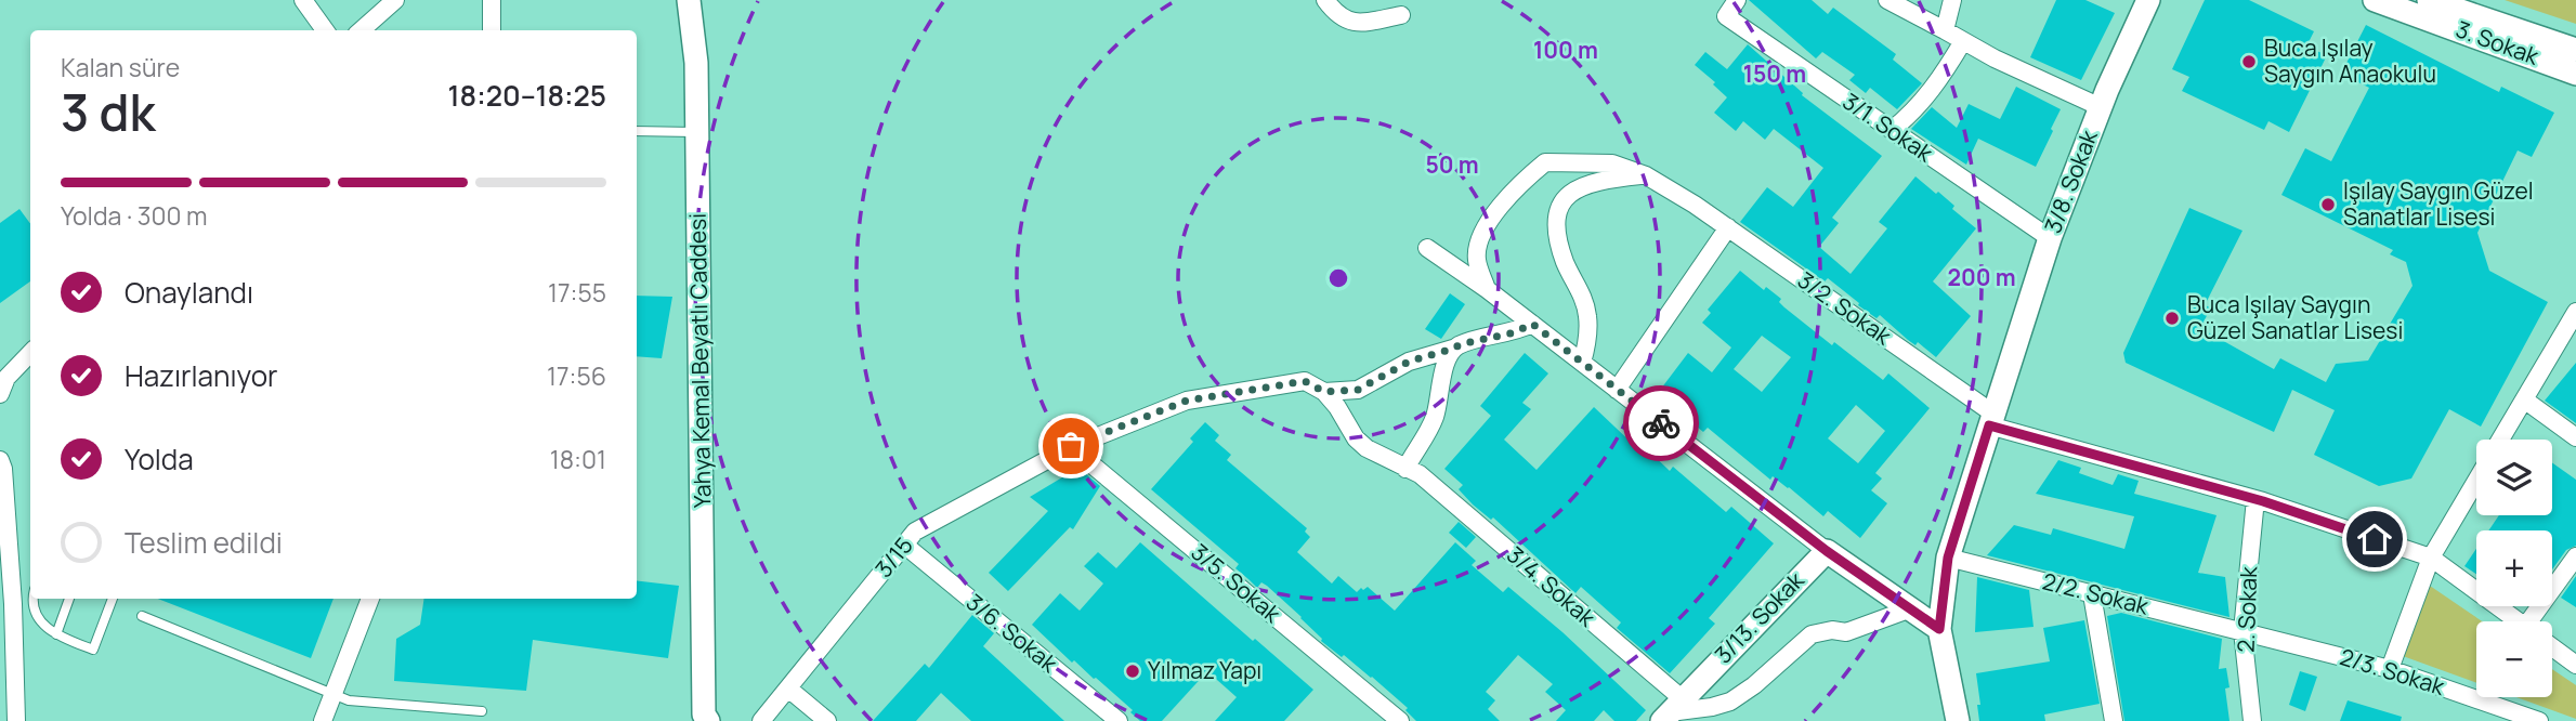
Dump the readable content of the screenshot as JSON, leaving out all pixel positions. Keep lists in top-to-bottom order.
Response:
{
  "streets": {
    "main road": [
      "3. Sokak",
      "3/8. Sokak",
      "Yahya Kemal Beyatlı Caddesi",
      "3/13. Sokak"
    ],
    "street": [
      "3/1. Sokak",
      "3/2. Sokak",
      "3/15",
      "3/5. Sokak",
      "3/4. Sokak",
      "2/2. Sokak",
      "2. Sokak",
      "3/6. Sokak",
      "2/3. Sokak"
    ]
  },
  "crossings": [
    ["3/1. Sokak", "3/8. Sokak"],
    ["3/8. Sokak", "3/2. Sokak"],
    ["3/8. Sokak", "2/2. Sokak"],
    ["3/2. Sokak", "2. Sokak"],
    ["3/15", "3/5. Sokak"],
    ["3/15", "3/4. Sokak"],
    ["3/15", "3/6. Sokak"],
    ["3/4. Sokak", "3/13. Sokak"],
    ["2/2. Sokak", "2. Sokak"],
    ["2/2. Sokak", "2/3. Sokak"],
    ["2. Sokak", "2/3. Sokak"]
  ],
  "places": [
    "Buca Işılay Saygın Anaokulu",
    "Işılay Saygın Güzel Sanatlar Lisesi",
    "Buca Işılay Saygın Güzel Sanatlar Lisesi",
    "Yılmaz Yapı"
  ],
  "page": {
    "heading": ["3 dk", "Kalan süre", "18:20–18:25"],
    "bar": "Yolda · 300 m",
    "list": [
      ["Onaylandı", "17:55"],
      ["Hazırlanıyor", "17:56"],
      ["Yolda", "18:01"],
      "Teslim edildi"
    ],
    "map_buttons": ["+", "−"]
  },
  "rings": [
    "100 m",
    "150 m",
    "50 m",
    "200 m"
  ]
}
